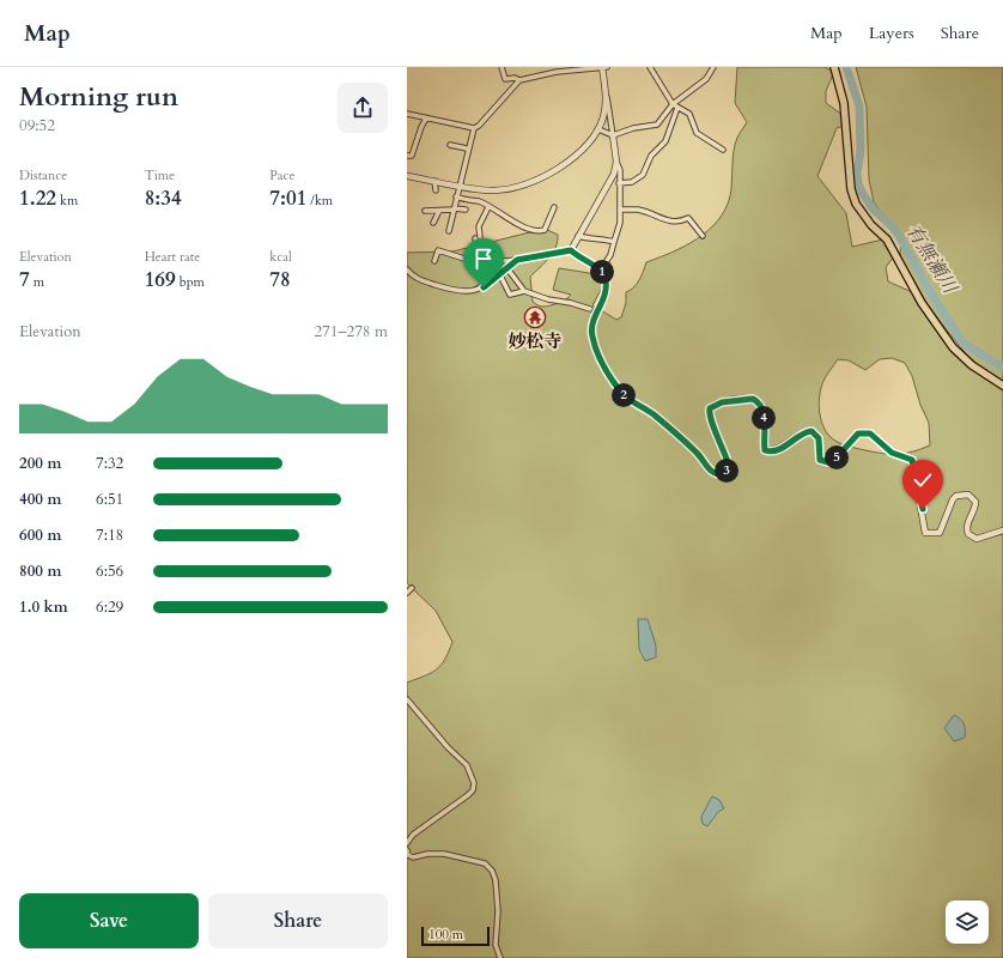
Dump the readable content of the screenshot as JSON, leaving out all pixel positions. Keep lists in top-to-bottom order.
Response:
{
  "water": ["有無瀬川"],
  "places": {
    "temple": ["妙松寺"]
  },
  "scale_bar": "100 m",
  "page": {
    "header": "Map",
    "nav": ["Map", "Layers", "Share"],
    "heading": ["Morning run", "09:52"],
    "stats": [
      ["Distance", "1.22 km"],
      ["Time", "8:34"],
      ["Pace", "7:01 /km"],
      ["Elevation", "7 m"],
      ["Heart rate", "169 bpm"],
      ["kcal", "78"]
    ],
    "pins": [
      "1",
      "2",
      "4",
      "5",
      "3"
    ],
    "chart": ["Elevation", "271–278 m"],
    "list": [
      {
        "name": "200 m",
        "note": "7:32"
      },
      {
        "name": "400 m",
        "note": "6:51"
      },
      {
        "name": "600 m",
        "note": "7:18"
      },
      {
        "name": "800 m",
        "note": "6:56"
      },
      {
        "name": "1.0 km",
        "note": "6:29"
      }
    ],
    "buttons": ["Save", "Share"],
    "scale": "100 m"
  }
}
